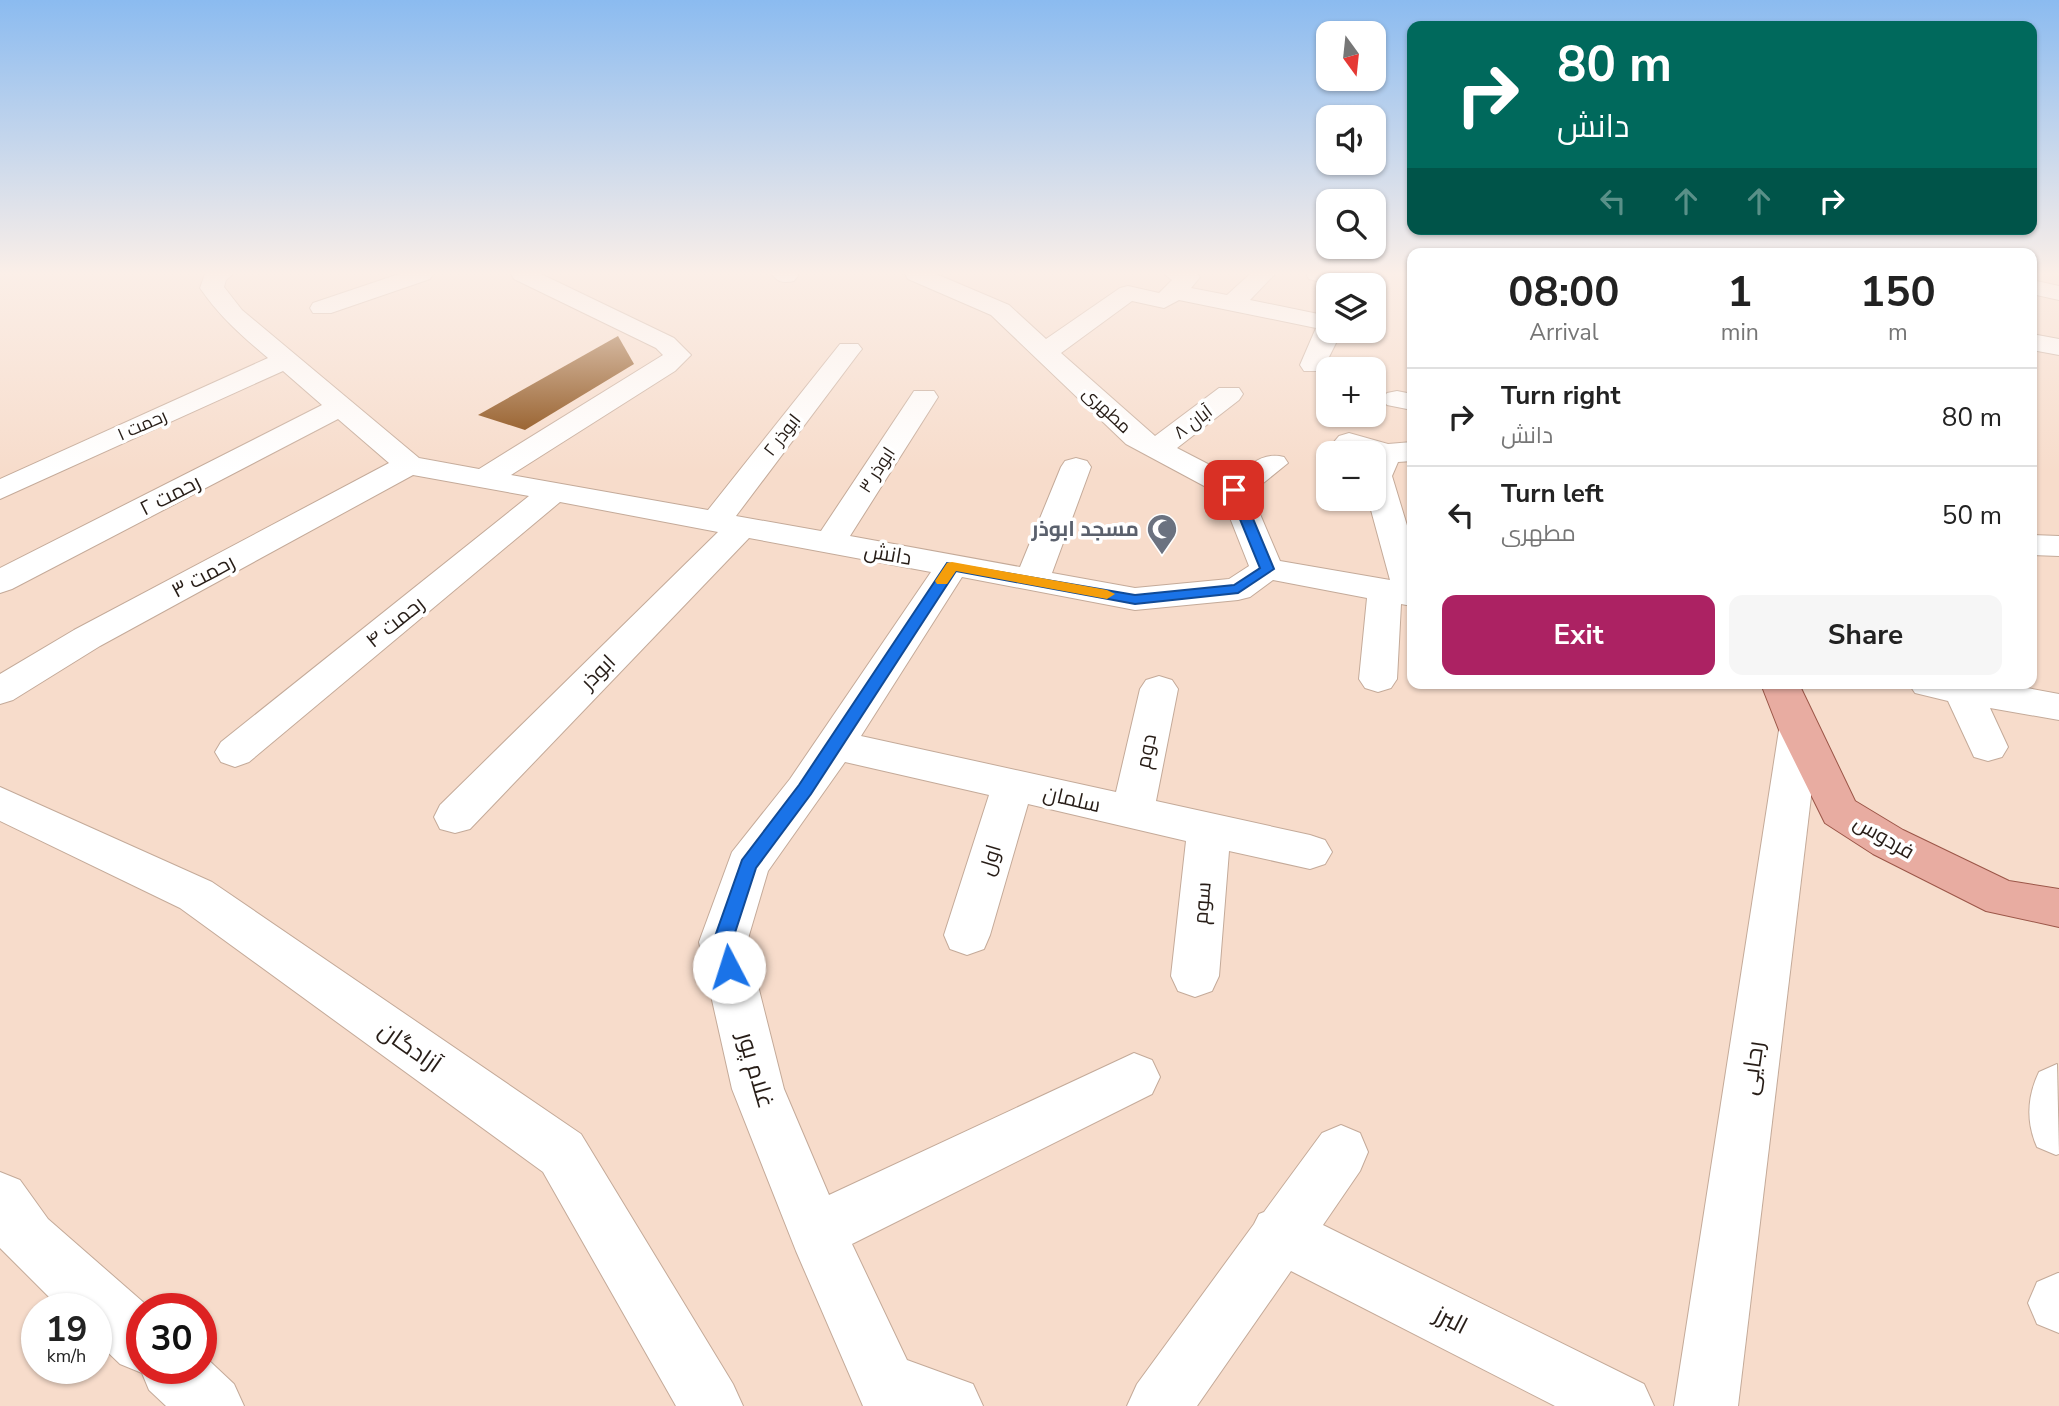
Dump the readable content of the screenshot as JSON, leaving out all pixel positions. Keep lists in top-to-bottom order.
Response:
{
  "streets": {
    "main road": ["فردوس"],
    "street": [
      "مطهری",
      "آبان ۸",
      "رحمت ۱",
      "ابوذر ۲",
      "ابوذر ۳",
      "رحمت ۲",
      "دانش",
      "رحمت ۳",
      "رحمت ۴",
      "ابوذر",
      "دوم",
      "سلمان",
      "اول",
      "سوم",
      "آزادگان",
      "رجایی",
      "غلام پور",
      "البرز"
    ]
  },
  "crossings": [
    ["مطهری", "آبان ۸"],
    ["ابوذر ۲", "دانش"],
    ["ابوذر ۲", "ابوذر"],
    ["ابوذر ۳", "دانش"],
    ["دانش", "رحمت ۳"],
    ["دانش", "رحمت ۴"],
    ["دانش", "ابوذر"],
    ["دانش", "غلام پور"],
    ["دوم", "سلمان"],
    ["سلمان", "اول"],
    ["سلمان", "سوم"],
    ["سلمان", "غلام پور"],
    ["فردوس", "رجایی"]
  ],
  "places": {
    "mosque": ["مسجد ابوذر"]
  },
  "north": "bottom",
  "page": {
    "map_buttons": ["+", "−"],
    "turn": ["80 m", "دانش"],
    "eta": [
      "08:00",
      "Arrival",
      "1",
      "min",
      "150",
      "m"
    ],
    "list": [
      {
        "name": "Turn right",
        "note": "دانش",
        "value": "80 m"
      },
      {
        "name": "Turn left",
        "note": "مطهری",
        "value": "50 m"
      }
    ],
    "buttons": ["Exit", "Share"],
    "speed": "19 km/h",
    "limit": "30"
  }
}
